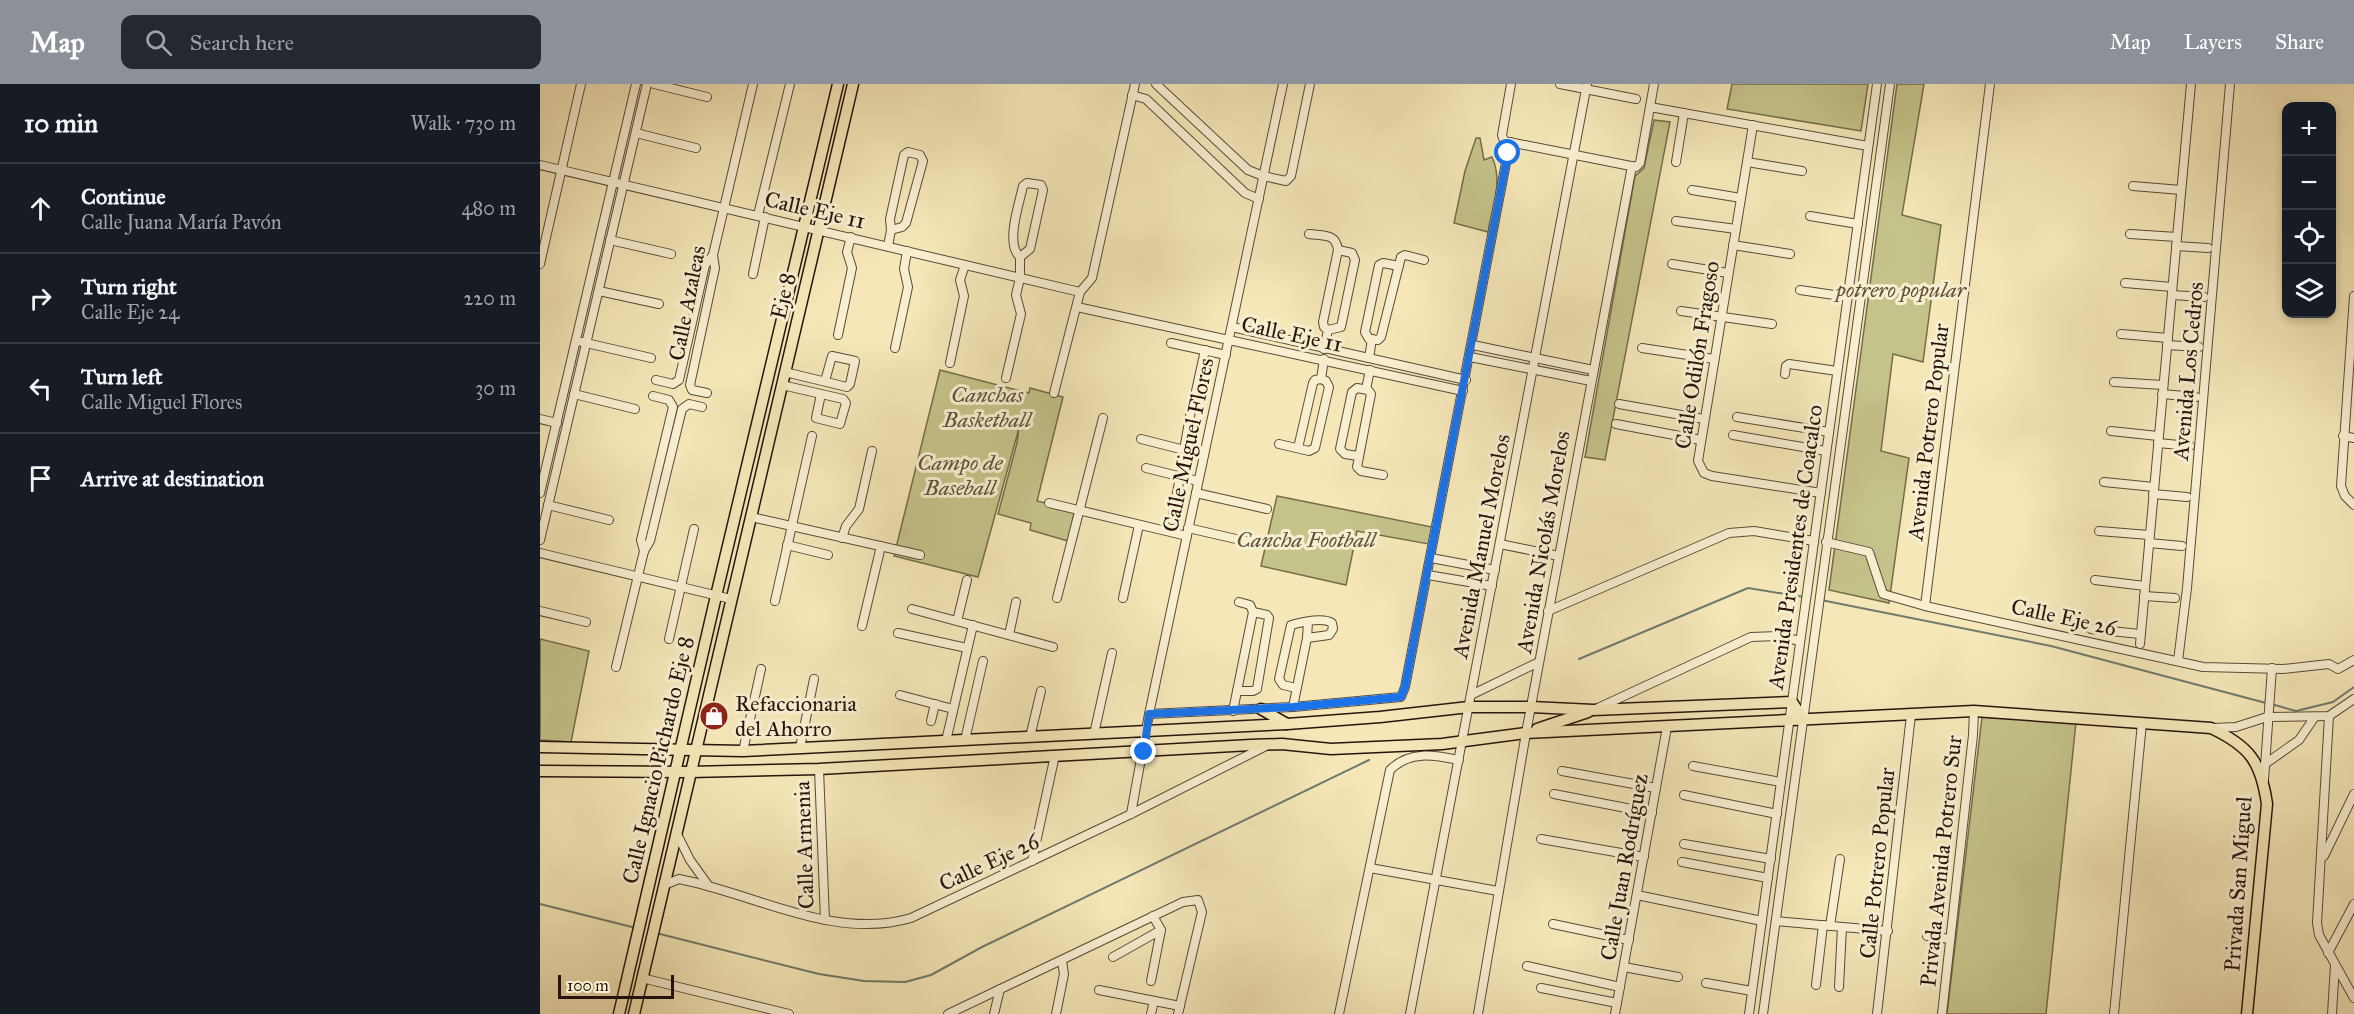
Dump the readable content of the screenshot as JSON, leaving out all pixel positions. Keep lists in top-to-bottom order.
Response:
{
  "streets": {
    "main road": ["Eje 8", "Calle Ignacio Pichardo Eje 8", "Privada San Miguel"],
    "street": [
      "Calle Eje 11",
      "Calle Azaleas",
      "Calle Odilón Fragoso",
      "Avenida Los Cedros",
      "Avenida Potrero Popular",
      "Calle Miguel Flores",
      "Avenida Nicolás Morelos",
      "Avenida Manuel Morelos",
      "Avenida Presidentes de Coacalco",
      "Calle Eje 26",
      "Calle Armenia",
      "Privada Avenida Potrero Sur",
      "Calle Potrero Popular",
      "Calle Juan Rodríguez"
    ]
  },
  "crossings": [
    ["Calle Eje 11", "Eje 8"],
    ["Calle Eje 11", "Calle Azaleas"],
    ["Calle Eje 11", "Calle Miguel Flores"],
    ["Eje 8", "Calle Ignacio Pichardo Eje 8"],
    ["Calle Odilón Fragoso", "Avenida Presidentes de Coacalco"],
    ["Avenida Los Cedros", "Calle Eje 26"],
    ["Avenida Potrero Popular", "Calle Eje 26"],
    ["Calle Miguel Flores", "Calle Eje 26"],
    ["Avenida Presidentes de Coacalco", "Calle Eje 26"],
    ["Calle Eje 26", "Calle Ignacio Pichardo Eje 8"],
    ["Calle Eje 26", "Calle Armenia"]
  ],
  "parks": [
    "potrero popular",
    "Canchas Basketball",
    "Campo de Baseball",
    "Cancha Football"
  ],
  "places": {
    "shop": ["Refaccionaria del Ahorro"]
  },
  "scale_bar": "100 m",
  "page": {
    "header": "Map",
    "search": "Search here",
    "nav": ["Map", "Layers", "Share"],
    "heading": ["10 min", "Walk · 730 m"],
    "map_buttons": ["+", "−"],
    "list": [
      ["Continue", "Calle Juana María Pavón", "480 m"],
      ["Turn right", "Calle Eje 24", "220 m"],
      ["Turn left", "Calle Miguel Flores", "30 m"],
      "Arrive at destination"
    ],
    "scale": "100 m"
  }
}
